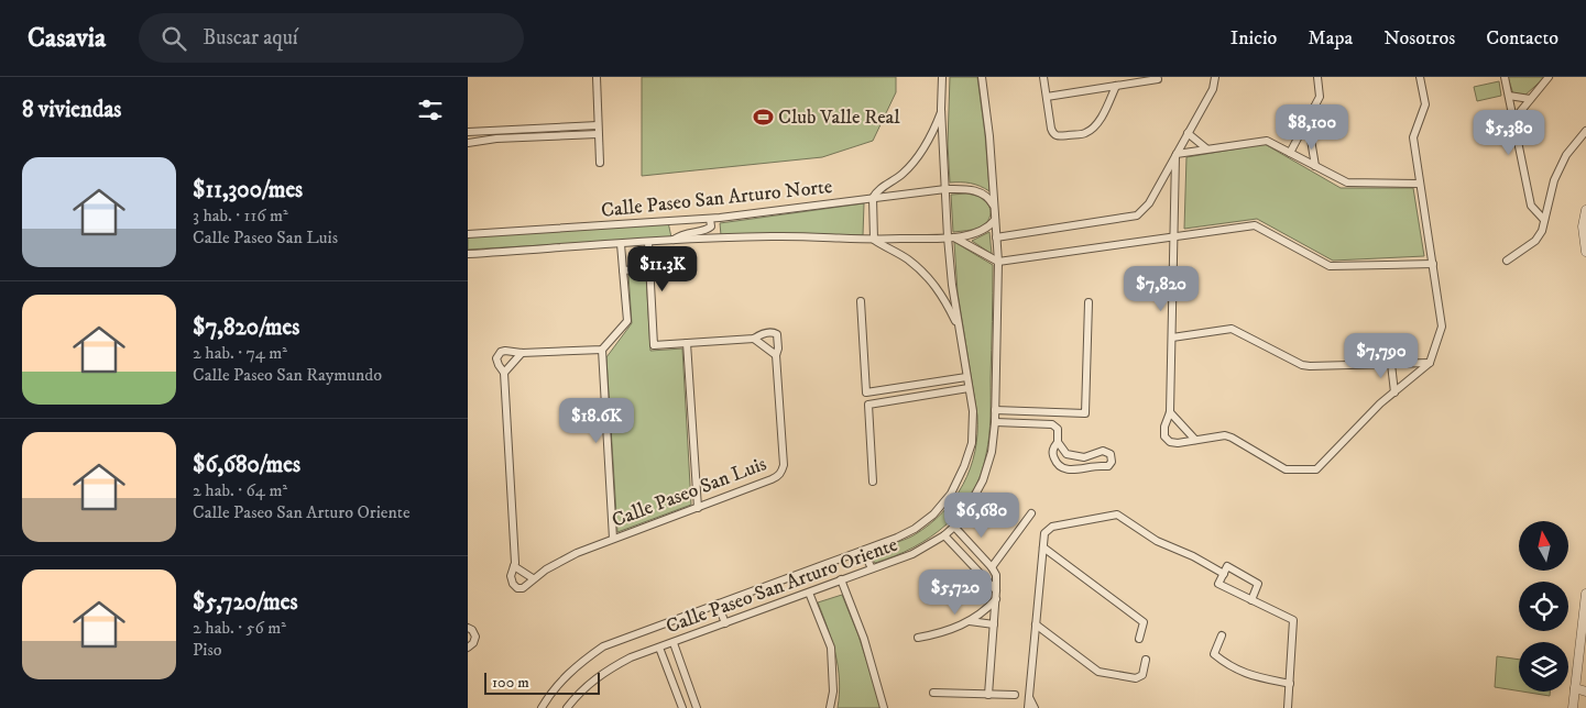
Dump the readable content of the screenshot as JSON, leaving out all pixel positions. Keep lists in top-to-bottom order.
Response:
{
  "streets": {
    "street": ["Calle Paseo San Arturo Norte", "Calle Paseo San Luis", "Calle Paseo San Arturo Oriente"]
  },
  "crossings": [
    ["Calle Paseo San Arturo Norte", "Calle Paseo San Luis"],
    ["Calle Paseo San Arturo Norte", "Calle Paseo San Arturo Oriente"]
  ],
  "places": {
    "sports": ["Club Valle Real"]
  },
  "scale_bar": "100 m",
  "north": "top",
  "page": {
    "header": "Casavia",
    "search": "Buscar aquí",
    "nav": [
      "Inicio",
      "Mapa",
      "Nosotros",
      "Contacto"
    ],
    "heading": "8 viviendas",
    "price": [
      "$8,100",
      "$5,380",
      "$11.3K",
      "$7,820",
      "$7,790",
      "$18.6K",
      "$6,680",
      "$5,720"
    ],
    "list": [
      {
        "name": "$11,300/mes",
        "note": "3 hab. · 116 m² · Calle Paseo San Luis"
      },
      {
        "name": "$7,820/mes",
        "note": "2 hab. · 74 m² · Calle Paseo San Raymundo"
      },
      {
        "name": "$6,680/mes",
        "note": "2 hab. · 64 m² · Calle Paseo San Arturo Oriente"
      },
      {
        "name": "$5,720/mes",
        "note": "2 hab. · 56 m² · Piso"
      }
    ],
    "scale": "100 m"
  }
}
